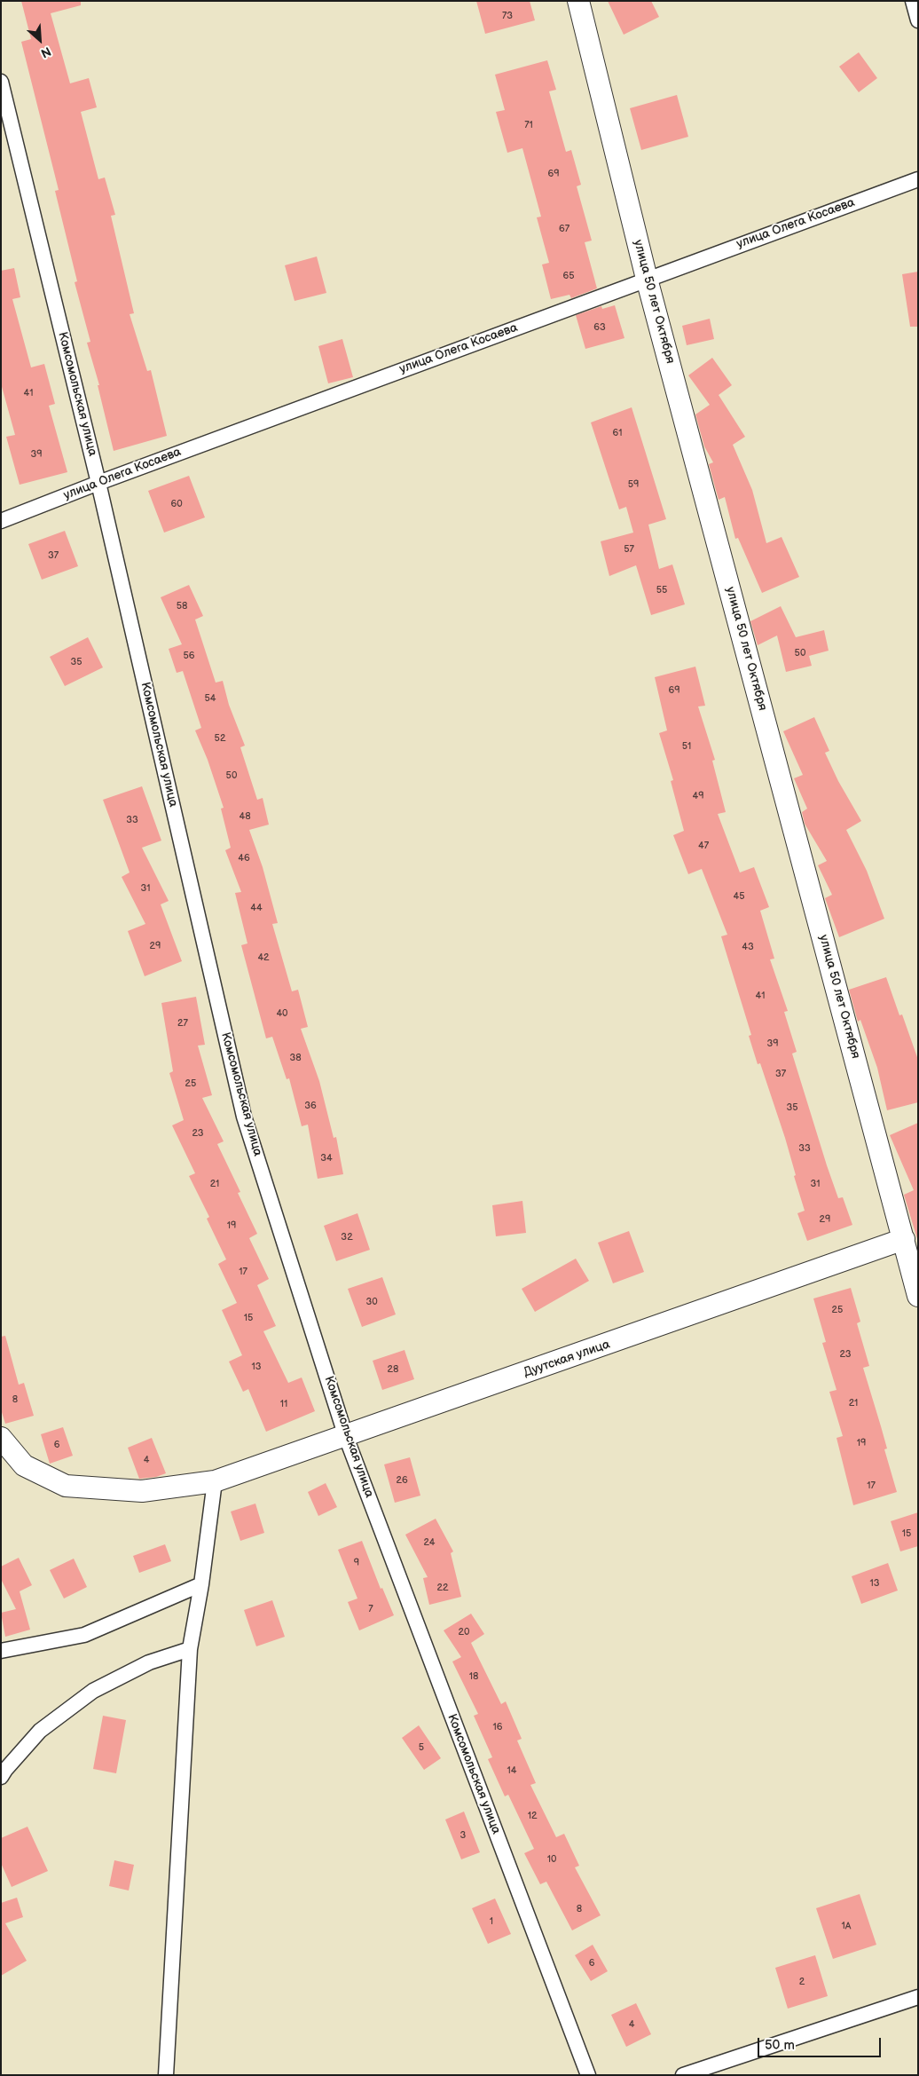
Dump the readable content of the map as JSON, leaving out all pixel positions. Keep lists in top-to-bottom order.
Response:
{
  "streets": {
    "street": [
      "улица Олега Косаева",
      "улица 50 лет Октября",
      "Комсомольская улица",
      "Дуутская улица"
    ]
  },
  "crossings": [
    ["улица Олега Косаева", "улица 50 лет Октября"],
    ["улица Олега Косаева", "Комсомольская улица"],
    ["улица 50 лет Октября", "Дуутская улица"],
    ["Комсомольская улица", "Дуутская улица"]
  ],
  "house_numbers": [
    "73",
    "71",
    "69",
    "67",
    "65",
    "63",
    "41",
    "61",
    "39",
    "59",
    "60",
    "57",
    "37",
    "55",
    "58",
    "50",
    "56",
    "35",
    "69",
    "54",
    "52",
    "51",
    "50",
    "49",
    "48",
    "33",
    "47",
    "46",
    "31",
    "45",
    "44",
    "29",
    "43",
    "42",
    "41",
    "40",
    "27",
    "39",
    "38",
    "37",
    "25",
    "36",
    "35",
    "23",
    "33",
    "34",
    "21",
    "31",
    "29",
    "19",
    "32",
    "17",
    "30",
    "25",
    "15",
    "23",
    "13",
    "28",
    "8",
    "21",
    "11",
    "19",
    "6",
    "4",
    "26",
    "17",
    "15",
    "24",
    "9",
    "13",
    "22",
    "7",
    "20",
    "18",
    "16",
    "5",
    "14",
    "12",
    "3",
    "10",
    "8",
    "1",
    "1А",
    "6",
    "2",
    "4"
  ],
  "scale_bar": "50 m",
  "north": "bottom right"
}
